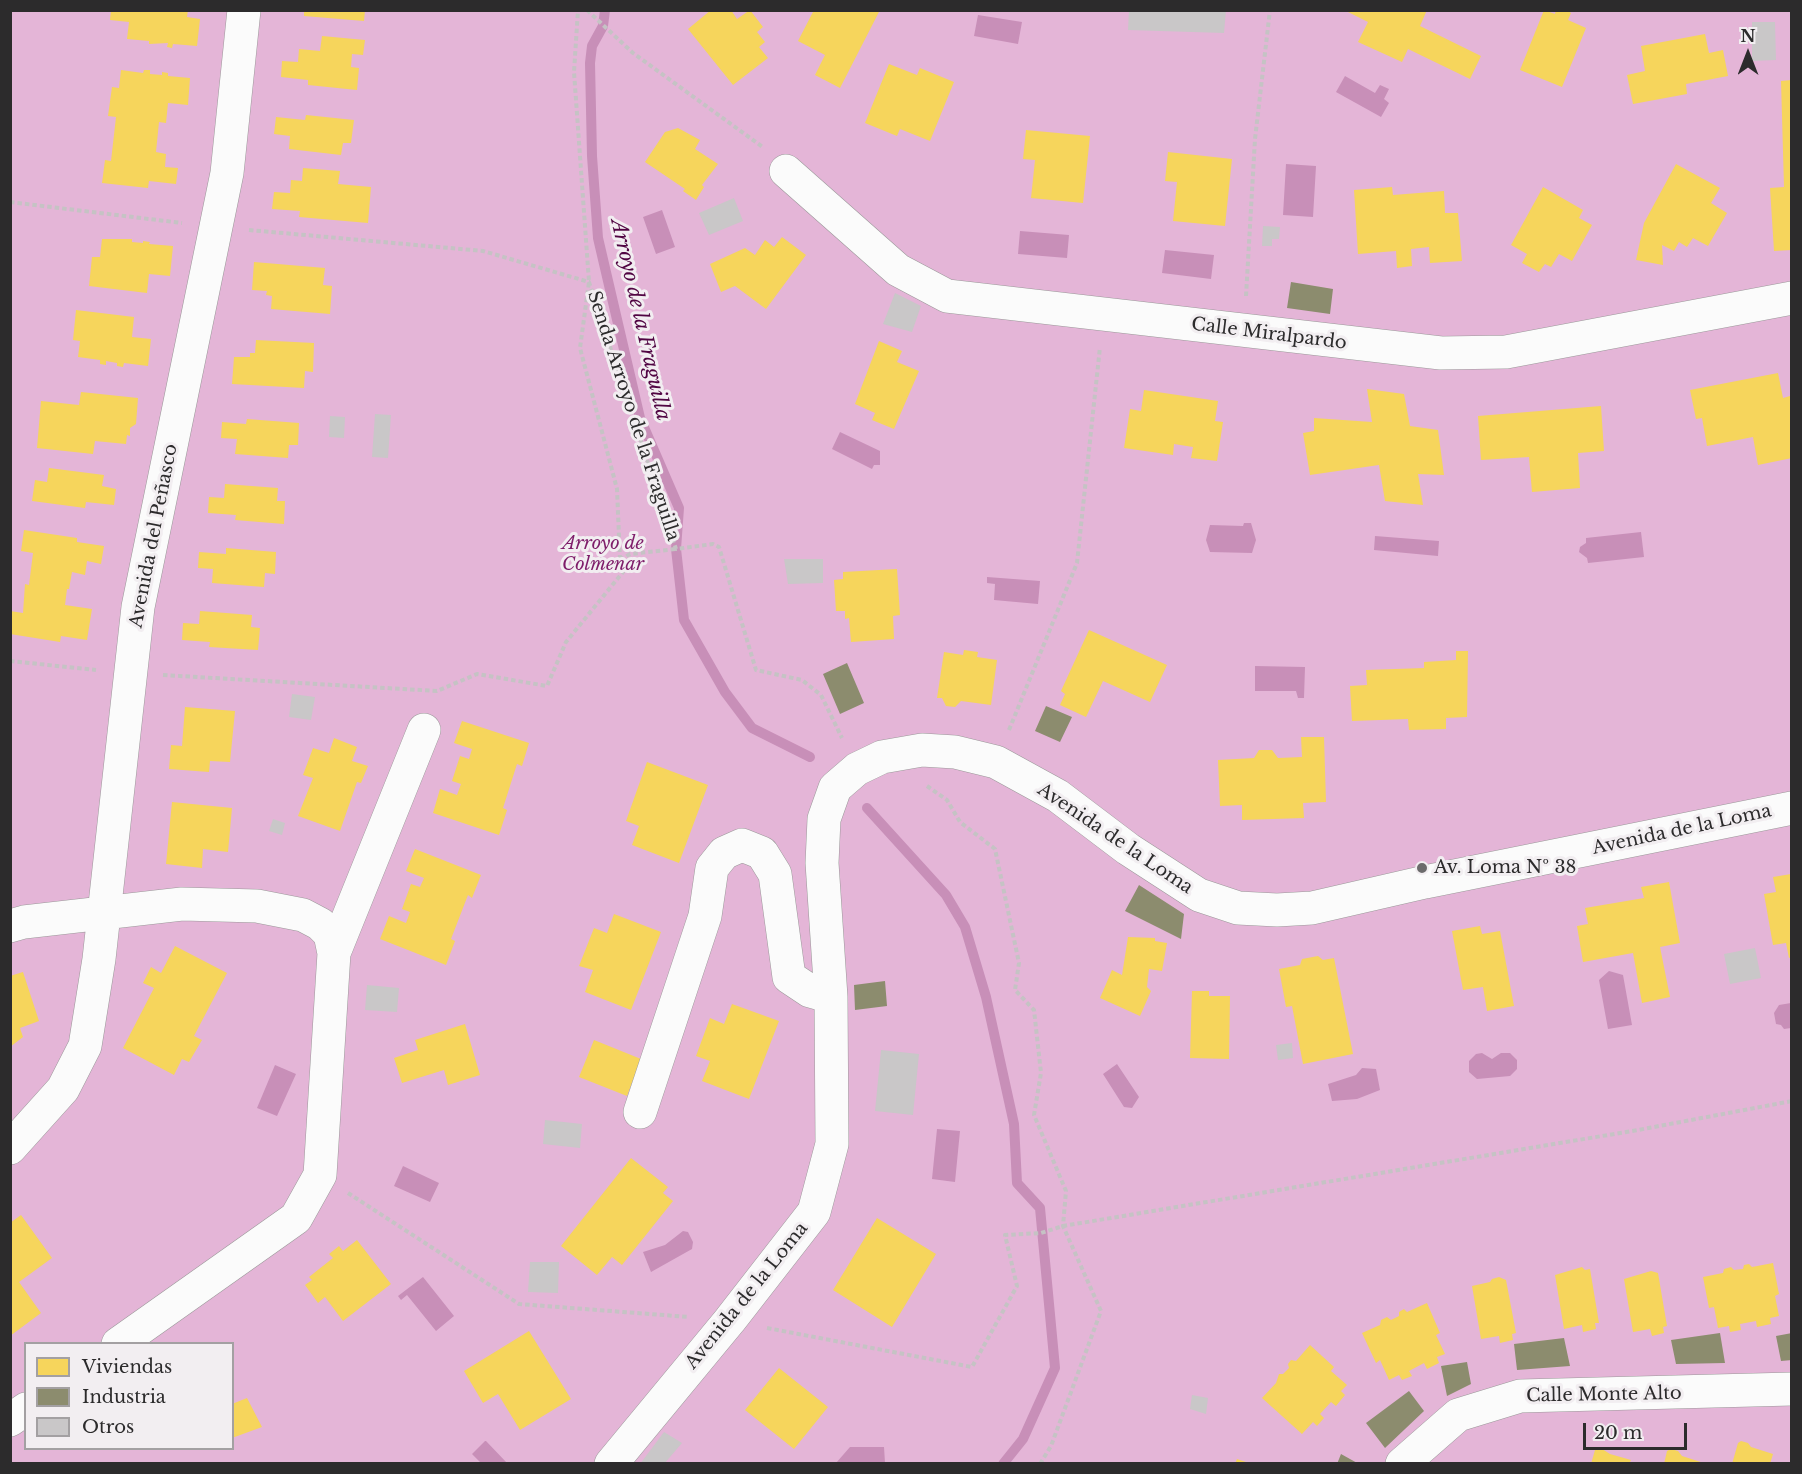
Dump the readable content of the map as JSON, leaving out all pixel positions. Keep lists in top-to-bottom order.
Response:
{
  "streets": {
    "street": [
      "Calle Miralpardo",
      "Avenida del Peñasco",
      "Avenida de la Loma",
      "Calle Monte Alto"
    ],
    "path": ["Senda Arroyo de la Fraguilla"]
  },
  "crossings": [
    ["Senda Arroyo de la Fraguilla", "Avenida del Peñasco"],
    ["Senda Arroyo de la Fraguilla", "Avenida de la Loma"]
  ],
  "water": ["Arroyo de la Fraguilla"],
  "parks": ["Arroyo de Colmenar"],
  "places": ["Av. Loma Nº 38"],
  "legend": ["Viviendas", "Industria", "Otros"],
  "scale_bar": "20 m",
  "north": "top"
}
